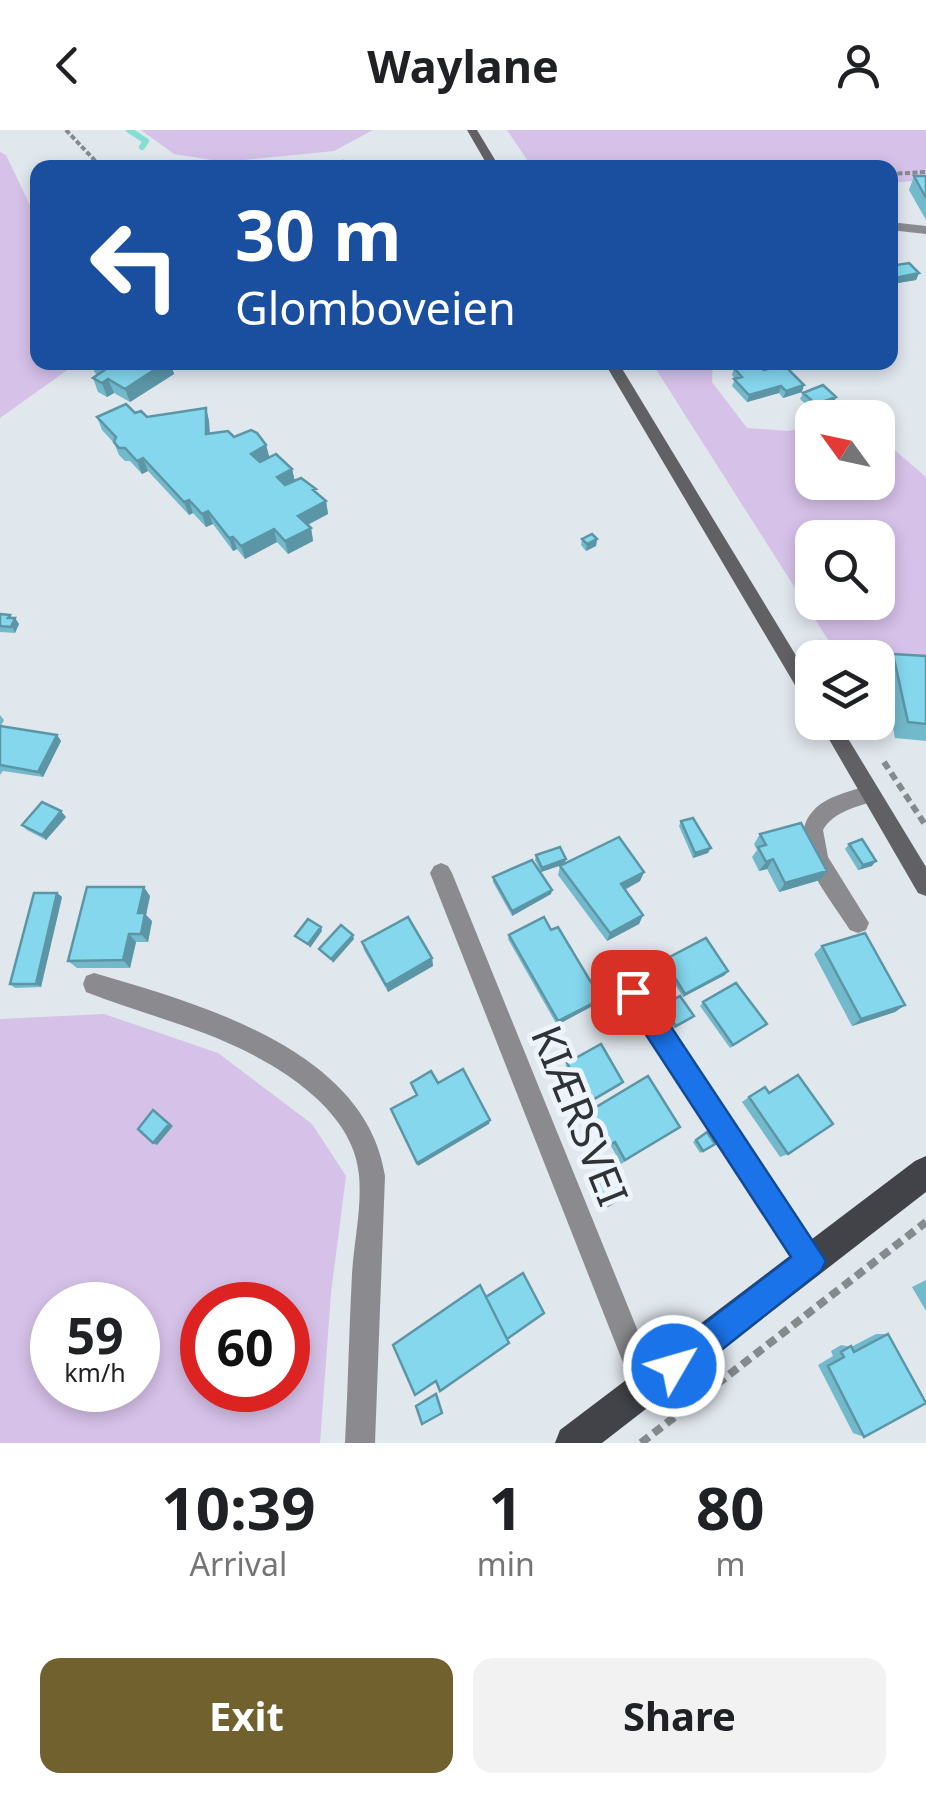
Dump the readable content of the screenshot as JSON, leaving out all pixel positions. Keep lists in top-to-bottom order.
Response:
{
  "streets": {
    "street": ["KIÆRSVEI"]
  },
  "north": "top left",
  "page": {
    "header": "Waylane",
    "turn": ["30 m", "Glomboveien"],
    "speed": "59 km/h",
    "limit": "60",
    "eta": [
      "10:39",
      "Arrival",
      "1",
      "min",
      "80",
      "m"
    ],
    "buttons": ["Exit", "Share"]
  }
}
